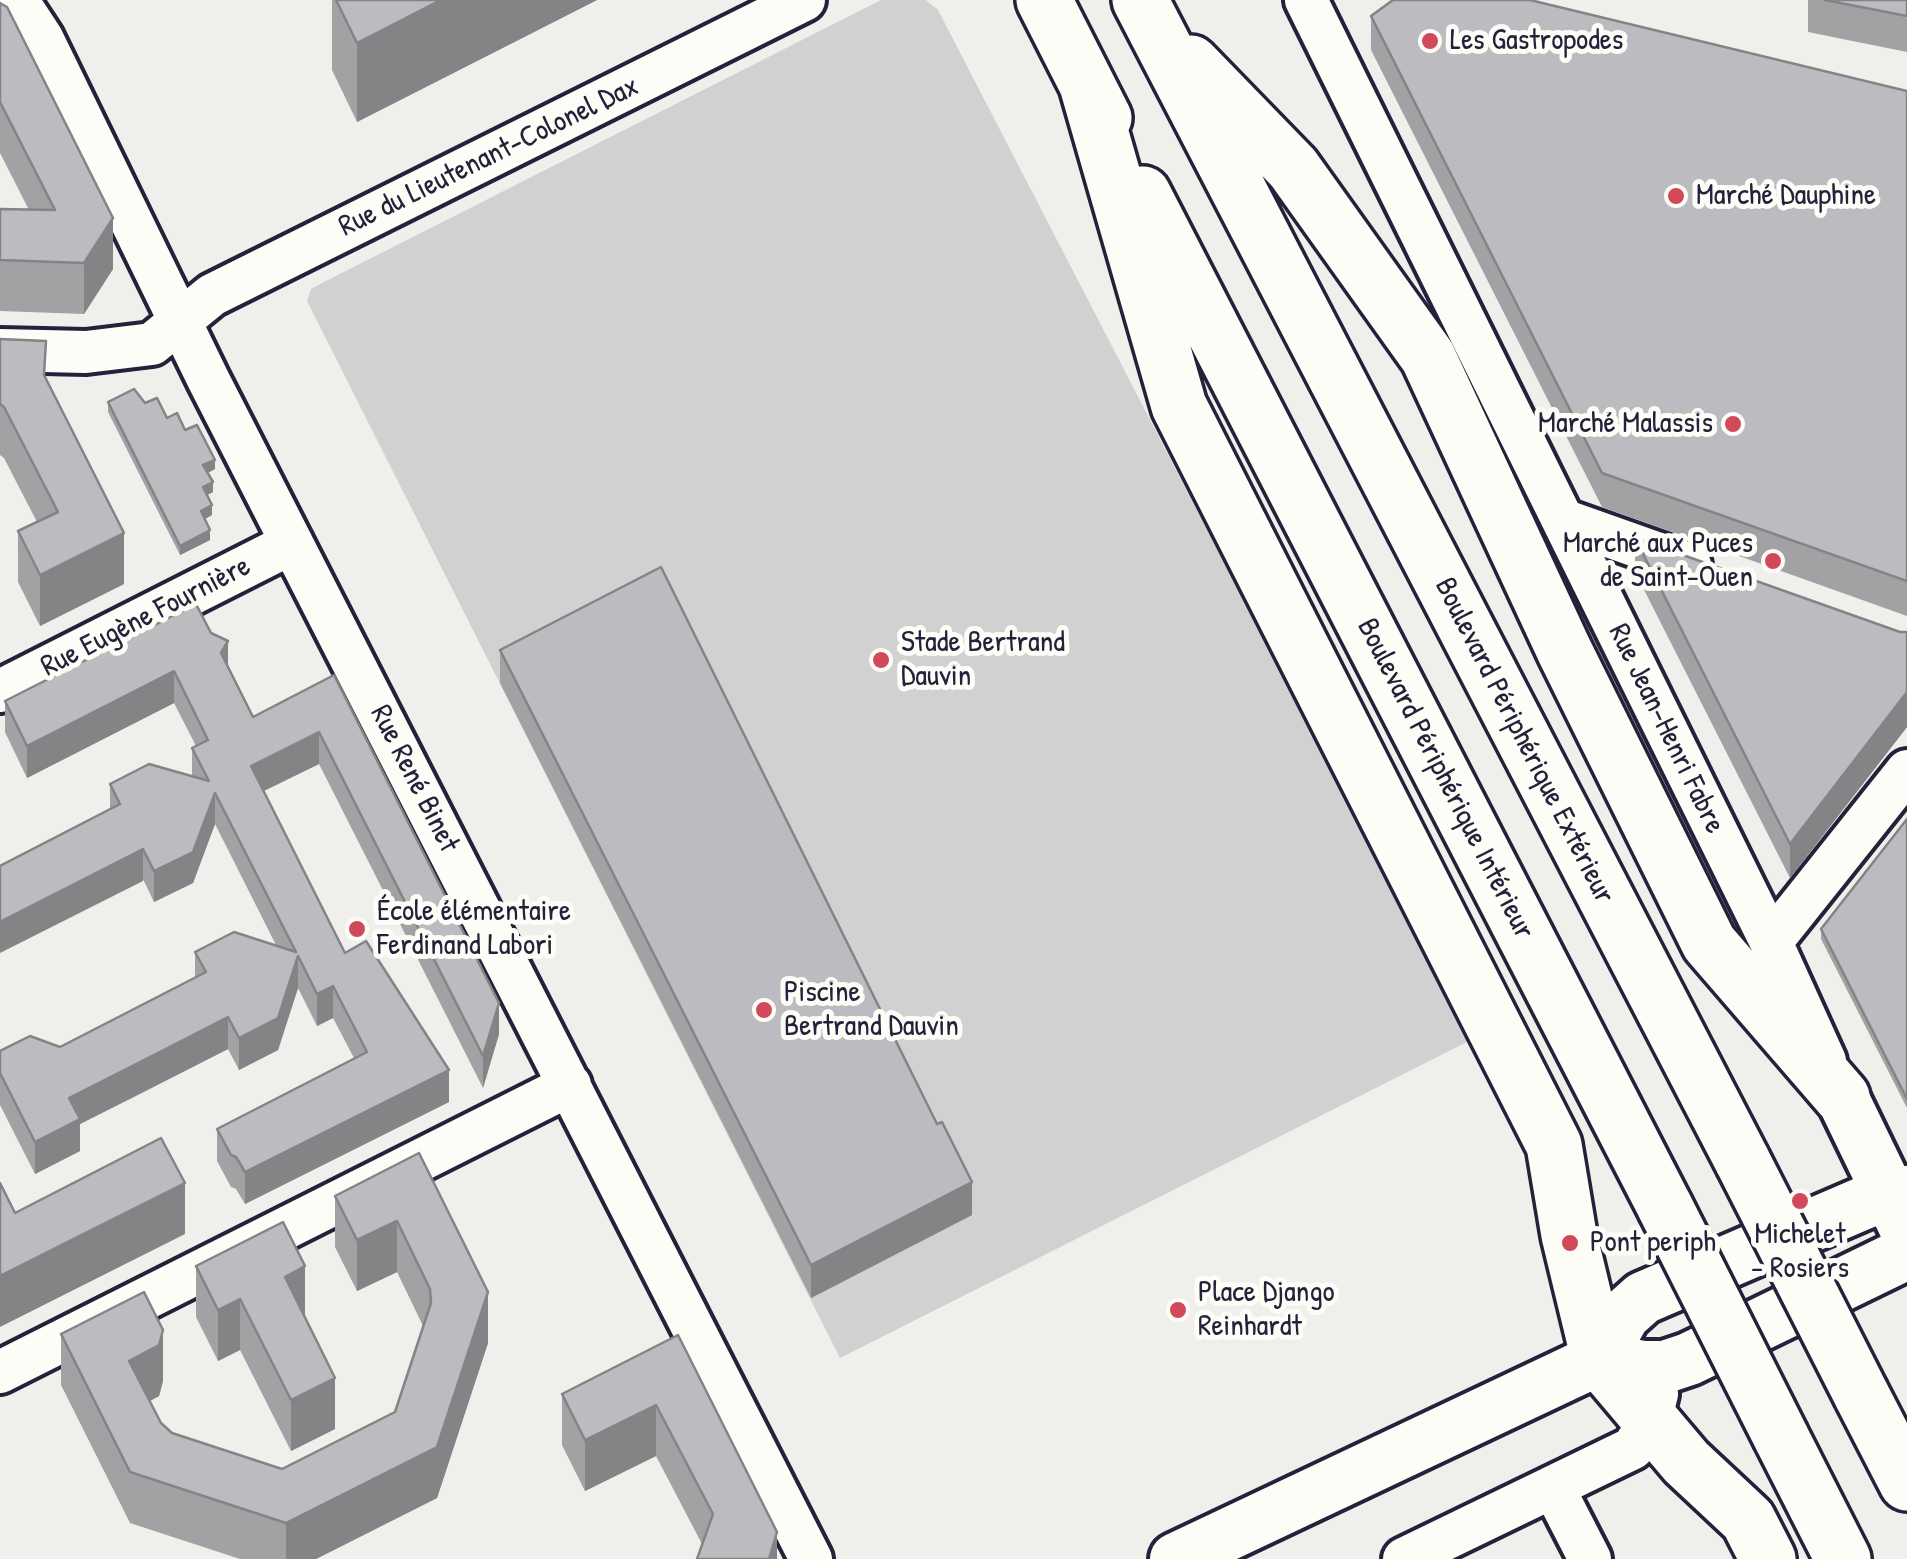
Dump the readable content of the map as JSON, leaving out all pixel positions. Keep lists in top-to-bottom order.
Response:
{
  "streets": {
    "highway": ["Boulevard Périphérique Extérieur", "Boulevard Périphérique Intérieur"],
    "main road": ["Rue Jean-Henri Fabre"],
    "street": ["Rue du Lieutenant-Colonel Dax", "Rue Eugène Fournière", "Rue René Binet"]
  },
  "crossings": [
    ["Rue du Lieutenant-Colonel Dax", "Rue René Binet"],
    ["Rue Eugène Fournière", "Rue René Binet"]
  ],
  "places": [
    "Les Gastropodes",
    "Marché Dauphine",
    "Marché Malassis",
    "Marché aux Puces de Saint-Ouen",
    "Stade Bertrand Dauvin",
    "École élémentaire Ferdinand Labori",
    "Piscine Bertrand Dauvin",
    "Michelet - Rosiers",
    "Pont periph",
    "Place Django Reinhardt"
  ]
}
